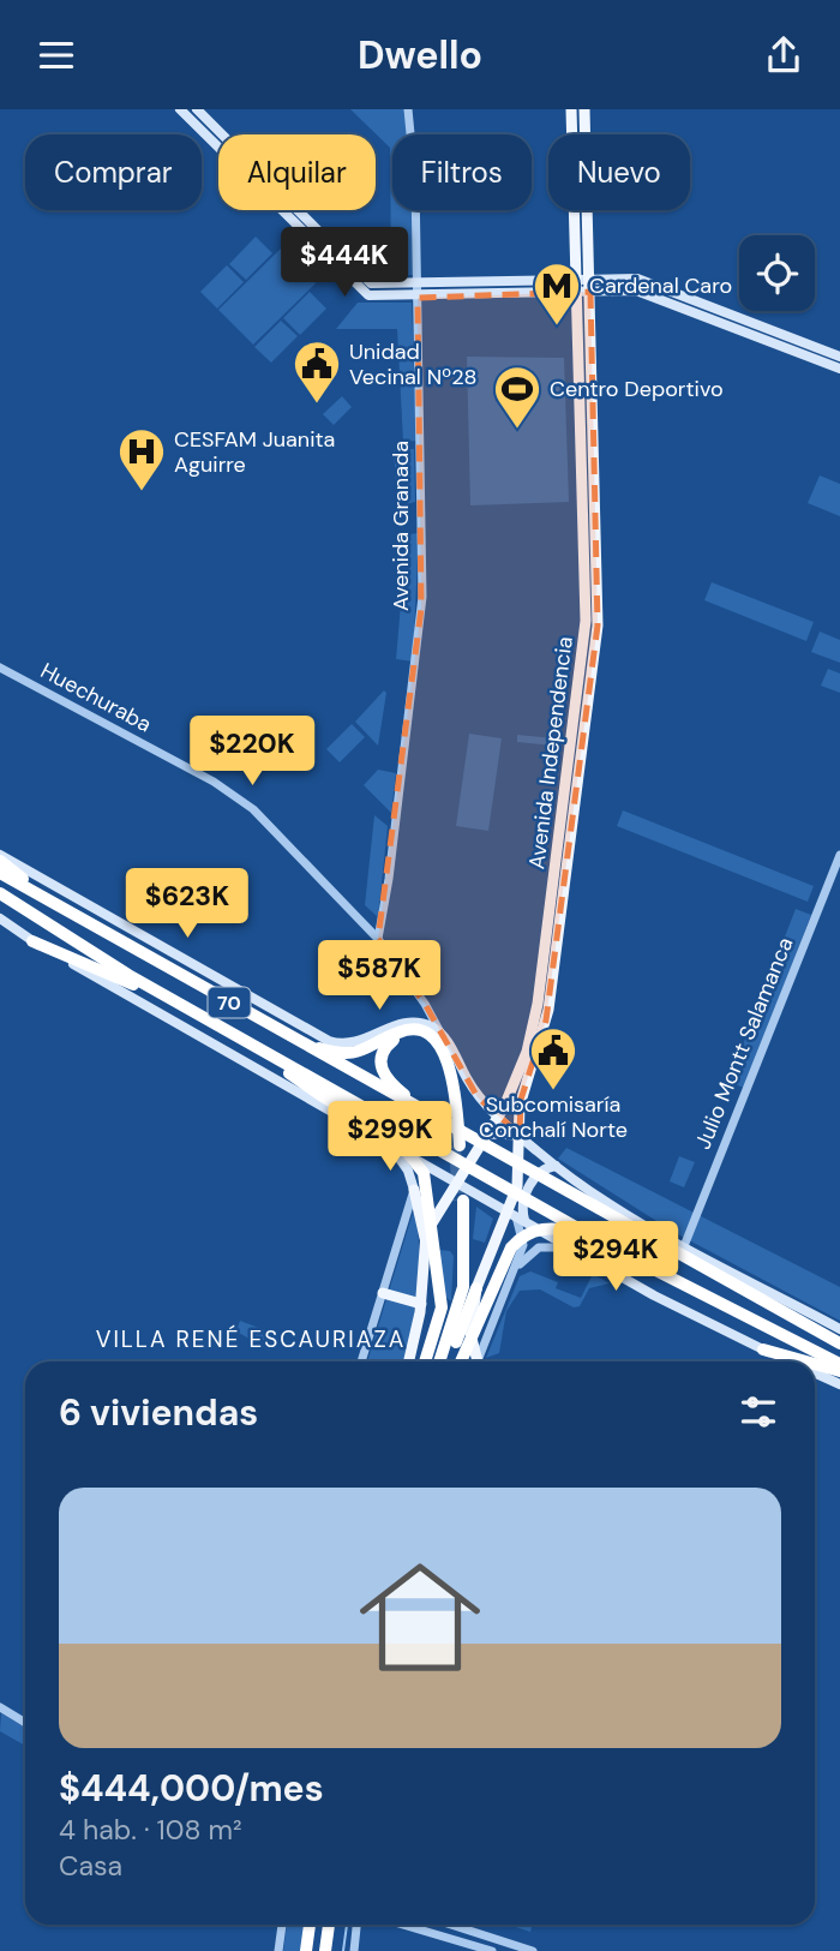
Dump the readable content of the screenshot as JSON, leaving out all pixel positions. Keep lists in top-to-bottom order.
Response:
{
  "streets": {
    "highway": ["70"],
    "main road": ["Avenida Independencia"],
    "street": ["Avenida Granada", "Huechuraba", "Julio Montt Salamanca"]
  },
  "crossings": [
    ["Avenida Granada", "Huechuraba"]
  ],
  "districts": ["VILLA RENÉ ESCAURIAZA"],
  "places": {
    "metro station": ["Cardenal Caro"],
    "public building": ["Unidad Vecinal Nº28", "Subcomisaría Conchalí Norte"],
    "sports": ["Centro Deportivo"],
    "hospital": ["CESFAM Juanita Aguirre"]
  },
  "page": {
    "header": "Dwello",
    "chip": [
      "Comprar",
      "Alquilar",
      "Filtros",
      "Nuevo"
    ],
    "price": [
      "$444K",
      "$220K",
      "$623K",
      "$587K",
      "$299K",
      "$294K"
    ],
    "heading": "6 viviendas",
    "list": [
      {
        "name": "$444,000/mes",
        "note": "4 hab. · 108 m² · Casa"
      }
    ]
  }
}
